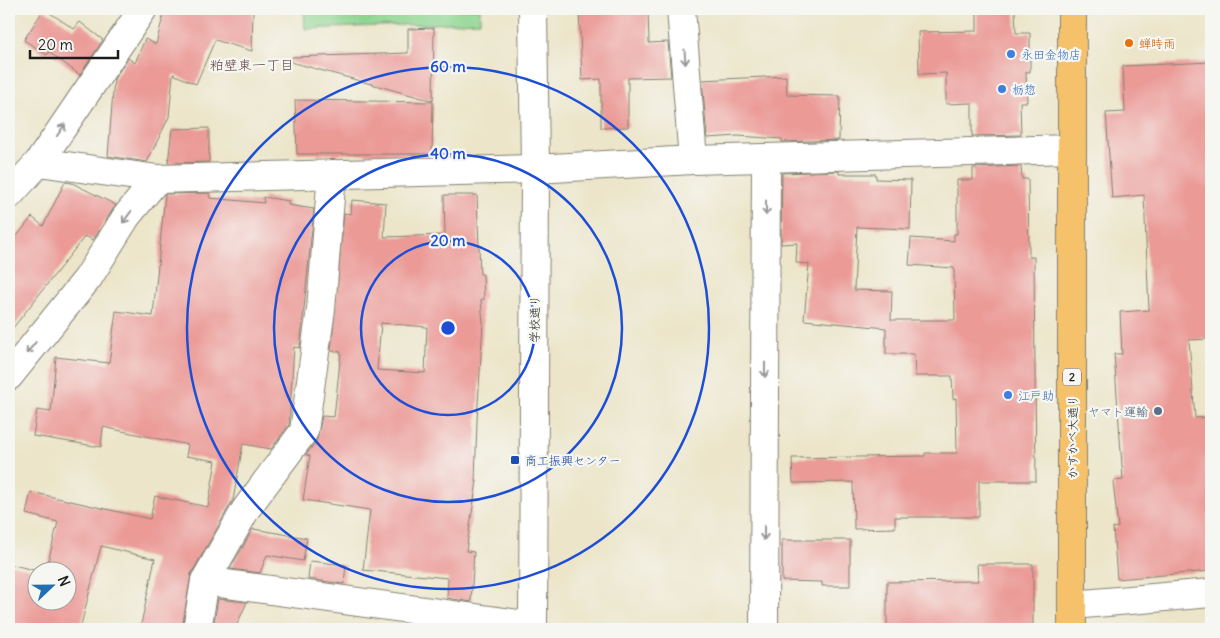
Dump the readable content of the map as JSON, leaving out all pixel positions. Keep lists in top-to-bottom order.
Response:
{
  "streets": {
    "main road": ["2", "かすかべ大通り"],
    "street": ["学校通り"]
  },
  "crossings": [
    ["2", "かすかべ大通り"]
  ],
  "districts": ["粕壁東一丁目"],
  "places": {
    "other": [
      "蝉時雨",
      "永田金物店",
      "栃惣",
      "江戸助",
      "ヤマト運輸"
    ],
    "transit": ["商工振興センター"]
  },
  "scale_bar": "20 m",
  "north": "right",
  "rings": ["60 m", "40 m", "20 m"]
}
